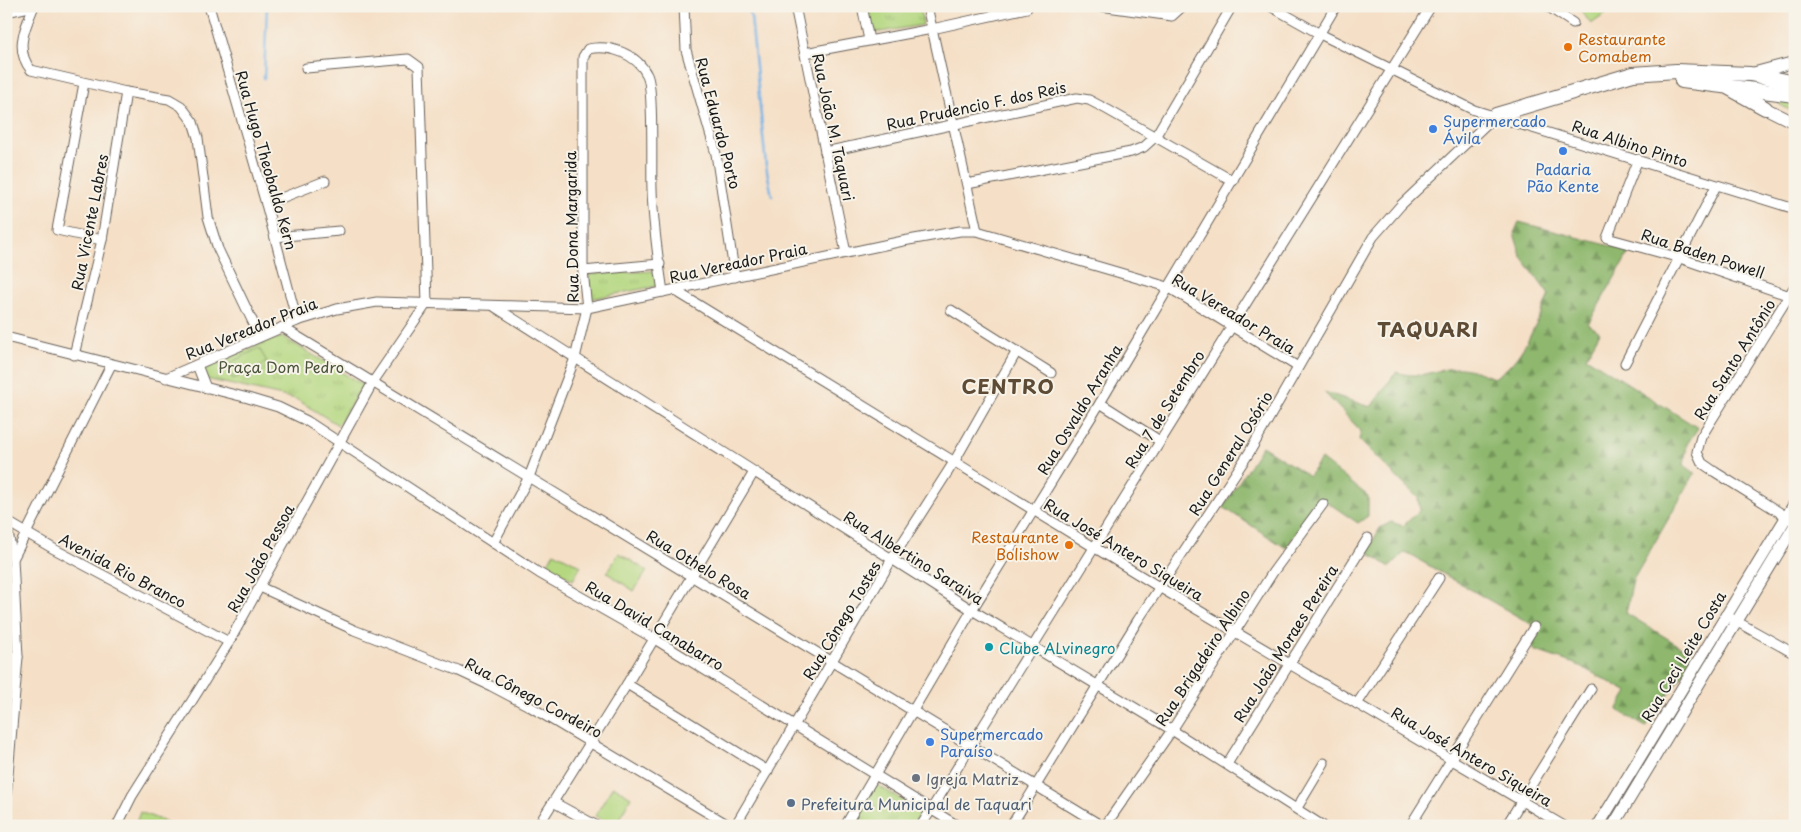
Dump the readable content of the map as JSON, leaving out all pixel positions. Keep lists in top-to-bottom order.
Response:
{
  "streets": {
    "street": [
      "Rua Prudencio F. dos Reis",
      "Rua Eduardo Porto",
      "Rua João M. Taquari",
      "Rua Albino Pinto",
      "Rua Hugo Theobaldo Kern",
      "Rua Vicente Labres",
      "Rua Dona Margarida",
      "Rua Baden Powell",
      "Rua Vereador Praia",
      "Rua Santo Antônio",
      "Rua Osvaldo Aranha",
      "Rua 7 de Setembro",
      "Rua General Osório",
      "Rua José Antero Siqueira",
      "Rua Albertino Saraiva",
      "Rua João Pessoa",
      "Rua Othelo Rosa",
      "Avenida Rio Branco",
      "Rua Cônego Tostes",
      "Rua David Canabarro",
      "Rua João Moraes Pereira",
      "Rua Ceci Leite Costa",
      "Rua Brigadeiro Albino",
      "Rua Cônego Cordeiro"
    ]
  },
  "crossings": [
    ["Rua Prudencio F. dos Reis", "Rua João M. Taquari"],
    ["Rua Prudencio F. dos Reis", "Rua Osvaldo Aranha"],
    ["Rua Eduardo Porto", "Rua Vereador Praia"],
    ["Rua João M. Taquari", "Rua Vereador Praia"],
    ["Rua Albino Pinto", "Rua Baden Powell"],
    ["Rua Albino Pinto", "Rua Osvaldo Aranha"],
    ["Rua Albino Pinto", "Rua 7 de Setembro"],
    ["Rua Albino Pinto", "Rua General Osório"],
    ["Rua Hugo Theobaldo Kern", "Rua Vereador Praia"],
    ["Rua Vicente Labres", "Rua David Canabarro"],
    ["Rua Dona Margarida", "Rua Vereador Praia"],
    ["Rua Dona Margarida", "Rua Albertino Saraiva"],
    ["Rua Dona Margarida", "Rua Othelo Rosa"],
    ["Rua Dona Margarida", "Rua David Canabarro"],
    ["Rua Baden Powell", "Rua Santo Antônio"],
    ["Rua Vereador Praia", "Rua Osvaldo Aranha"],
    ["Rua Vereador Praia", "Rua 7 de Setembro"],
    ["Rua Vereador Praia", "Rua General Osório"],
    ["Rua Vereador Praia", "Rua José Antero Siqueira"],
    ["Rua Vereador Praia", "Rua Albertino Saraiva"],
    ["Rua Vereador Praia", "Rua João Pessoa"],
    ["Rua Vereador Praia", "Rua Othelo Rosa"],
    ["Rua Vereador Praia", "Rua David Canabarro"],
    ["Rua Santo Antônio", "Rua Ceci Leite Costa"],
    ["Rua Osvaldo Aranha", "Rua José Antero Siqueira"],
    ["Rua Osvaldo Aranha", "Rua Albertino Saraiva"],
    ["Rua Osvaldo Aranha", "Rua Othelo Rosa"],
    ["Rua Osvaldo Aranha", "Rua David Canabarro"],
    ["Rua 7 de Setembro", "Rua José Antero Siqueira"],
    ["Rua 7 de Setembro", "Rua Albertino Saraiva"],
    ["Rua 7 de Setembro", "Rua Othelo Rosa"],
    ["Rua 7 de Setembro", "Rua David Canabarro"],
    ["Rua General Osório", "Rua José Antero Siqueira"],
    ["Rua General Osório", "Rua Albertino Saraiva"],
    ["Rua General Osório", "Rua Othelo Rosa"],
    ["Rua José Antero Siqueira", "Rua Cônego Tostes"],
    ["Rua José Antero Siqueira", "Rua João Moraes Pereira"],
    ["Rua José Antero Siqueira", "Rua Brigadeiro Albino"],
    ["Rua Albertino Saraiva", "Rua Cônego Tostes"],
    ["Rua Albertino Saraiva", "Rua João Moraes Pereira"],
    ["Rua Albertino Saraiva", "Rua Brigadeiro Albino"],
    ["Rua João Pessoa", "Rua Othelo Rosa"],
    ["Rua João Pessoa", "Avenida Rio Branco"],
    ["Rua João Pessoa", "Rua David Canabarro"],
    ["Rua João Pessoa", "Rua Cônego Cordeiro"],
    ["Rua Othelo Rosa", "Rua Cônego Tostes"],
    ["Rua Othelo Rosa", "Rua Brigadeiro Albino"],
    ["Rua Cônego Tostes", "Rua David Canabarro"]
  ],
  "districts": ["TAQUARI", "CENTRO"],
  "parks": ["Praça Dom Pedro"],
  "places": [
    "Restaurante Comabem",
    "Supermercado Ávila",
    "Padaria Pão Kente",
    "Restaurante Bolishow",
    "Clube ALvinegro",
    "Supermercado Paraíso",
    "Igreja Matriz",
    "Prefeitura Municipal de Taquari"
  ]
}
